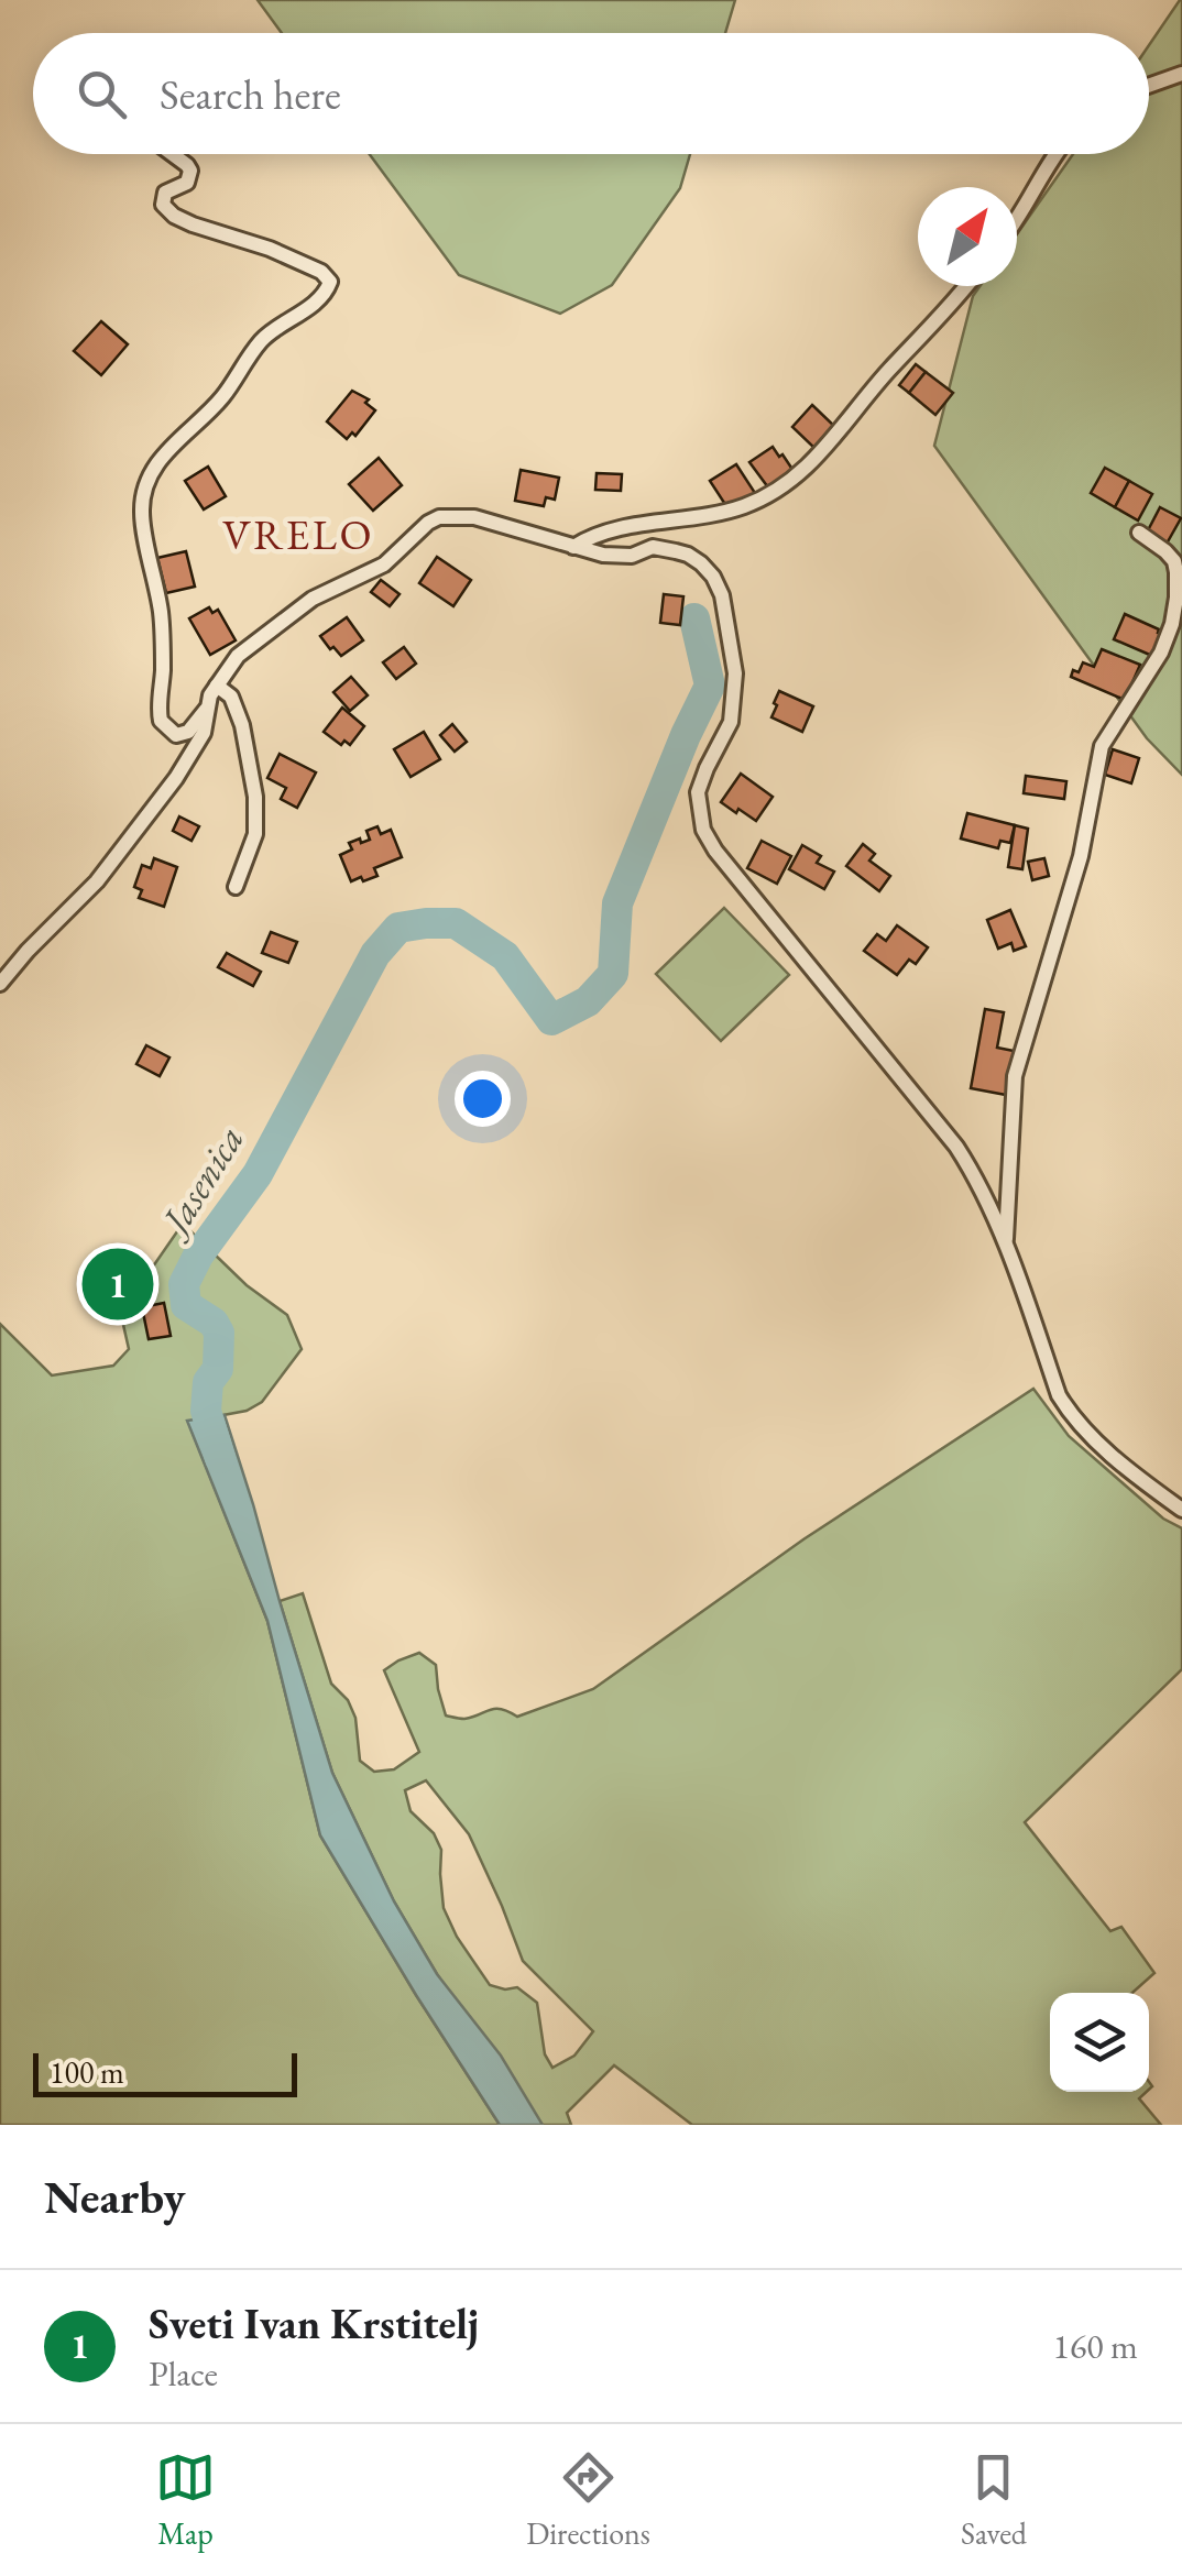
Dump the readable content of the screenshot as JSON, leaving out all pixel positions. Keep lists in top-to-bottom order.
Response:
{
  "districts": ["VRELO"],
  "water": ["Jasenica"],
  "scale_bar": "100 m",
  "north": "top right",
  "page": {
    "search": "Search here",
    "pins": "1",
    "scale": "100 m",
    "heading": "Nearby",
    "list": [
      {
        "mark": "1",
        "name": "Sveti Ivan Krstitelj",
        "note": "Place",
        "value": "160 m"
      }
    ],
    "nav": ["Map", "Directions", "Saved"]
  }
}
